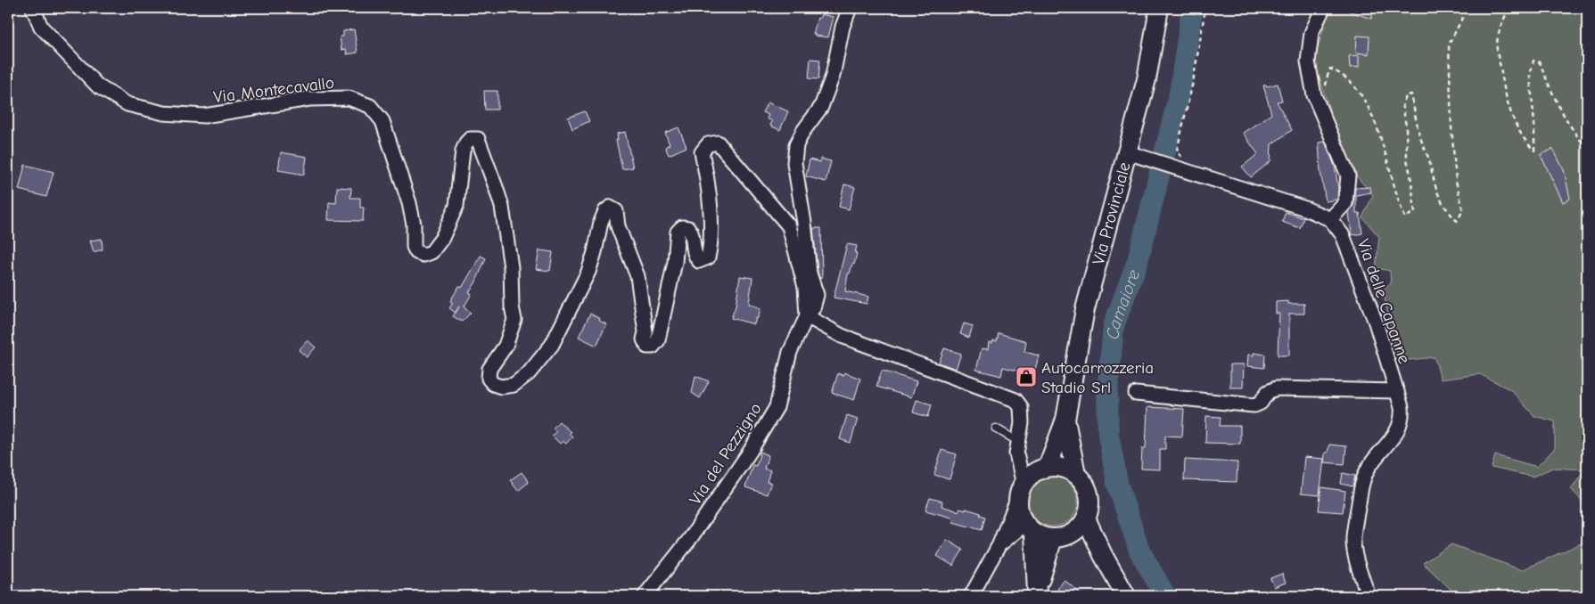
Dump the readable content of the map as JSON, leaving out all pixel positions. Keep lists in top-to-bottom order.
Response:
{
  "streets": {
    "main road": ["Via Provinciale"],
    "street": ["Via Montecavallo", "Via delle Capanne", "Via del Pezzigno"]
  },
  "crossings": [
    ["Via Montecavallo", "Via del Pezzigno"]
  ],
  "water": ["Camaiore"],
  "places": {
    "shop": ["Autocarrozzeria Stadio Srl"]
  }
}
